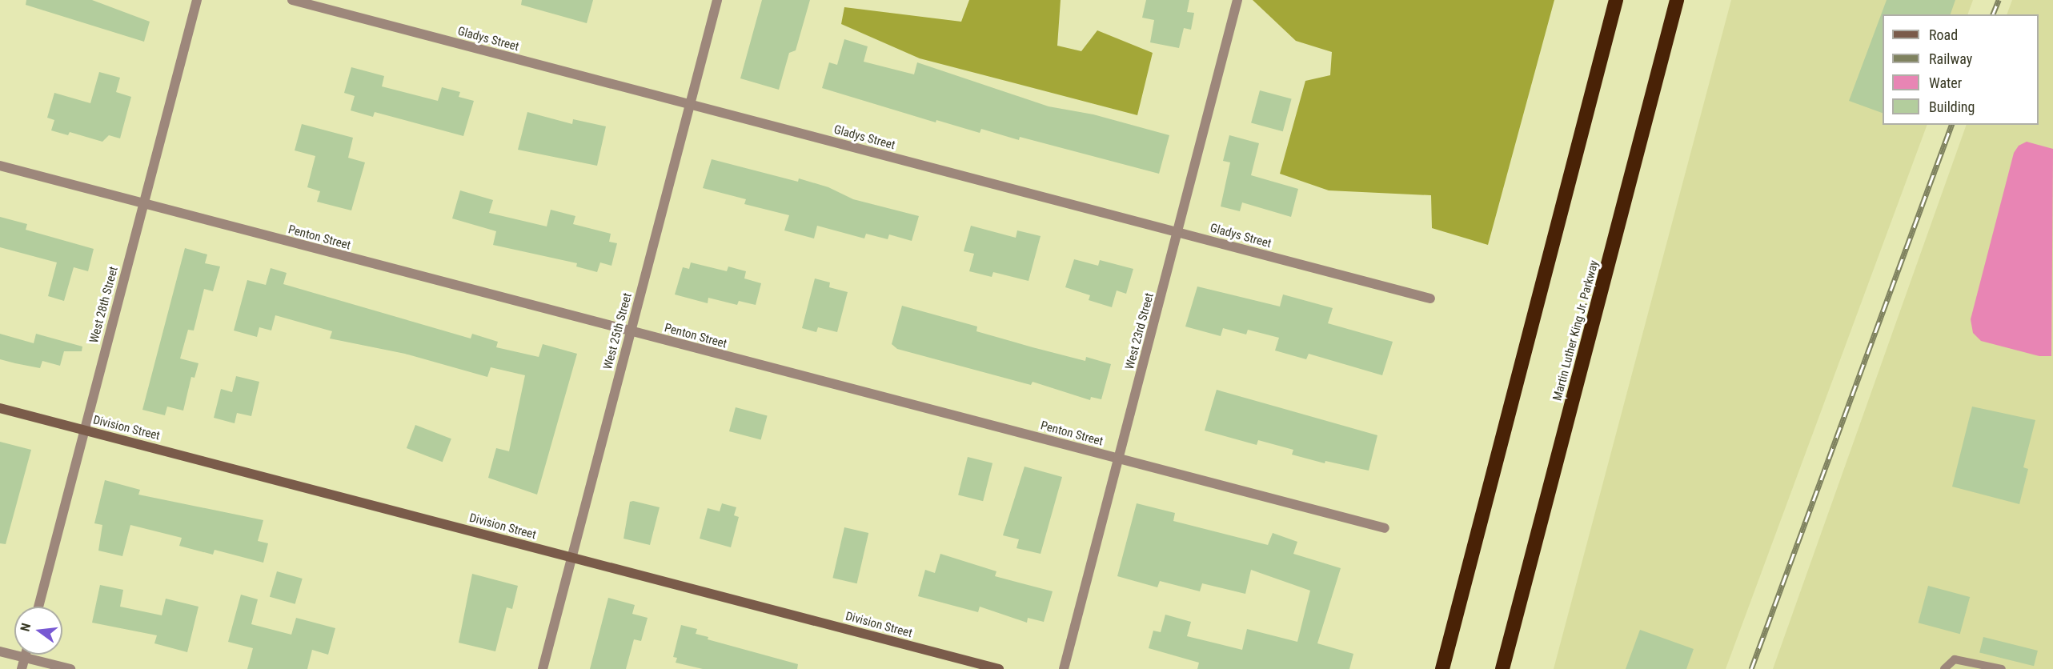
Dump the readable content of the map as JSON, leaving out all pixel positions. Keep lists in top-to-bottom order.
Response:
{
  "streets": {
    "highway": ["Martin Luther King Jr. Parkway"],
    "street": [
      "Gladys Street",
      "Penton Street",
      "West 28th Street",
      "West 25th Street",
      "West 23rd Street",
      "Division Street"
    ]
  },
  "crossings": [
    ["Gladys Street", "West 25th Street"],
    ["Gladys Street", "West 23rd Street"],
    ["Penton Street", "West 28th Street"],
    ["Penton Street", "West 25th Street"],
    ["Penton Street", "West 23rd Street"],
    ["West 28th Street", "Division Street"],
    ["West 25th Street", "Division Street"]
  ],
  "legend": [
    "Road",
    "Railway",
    "Water",
    "Building"
  ],
  "north": "left"
}
